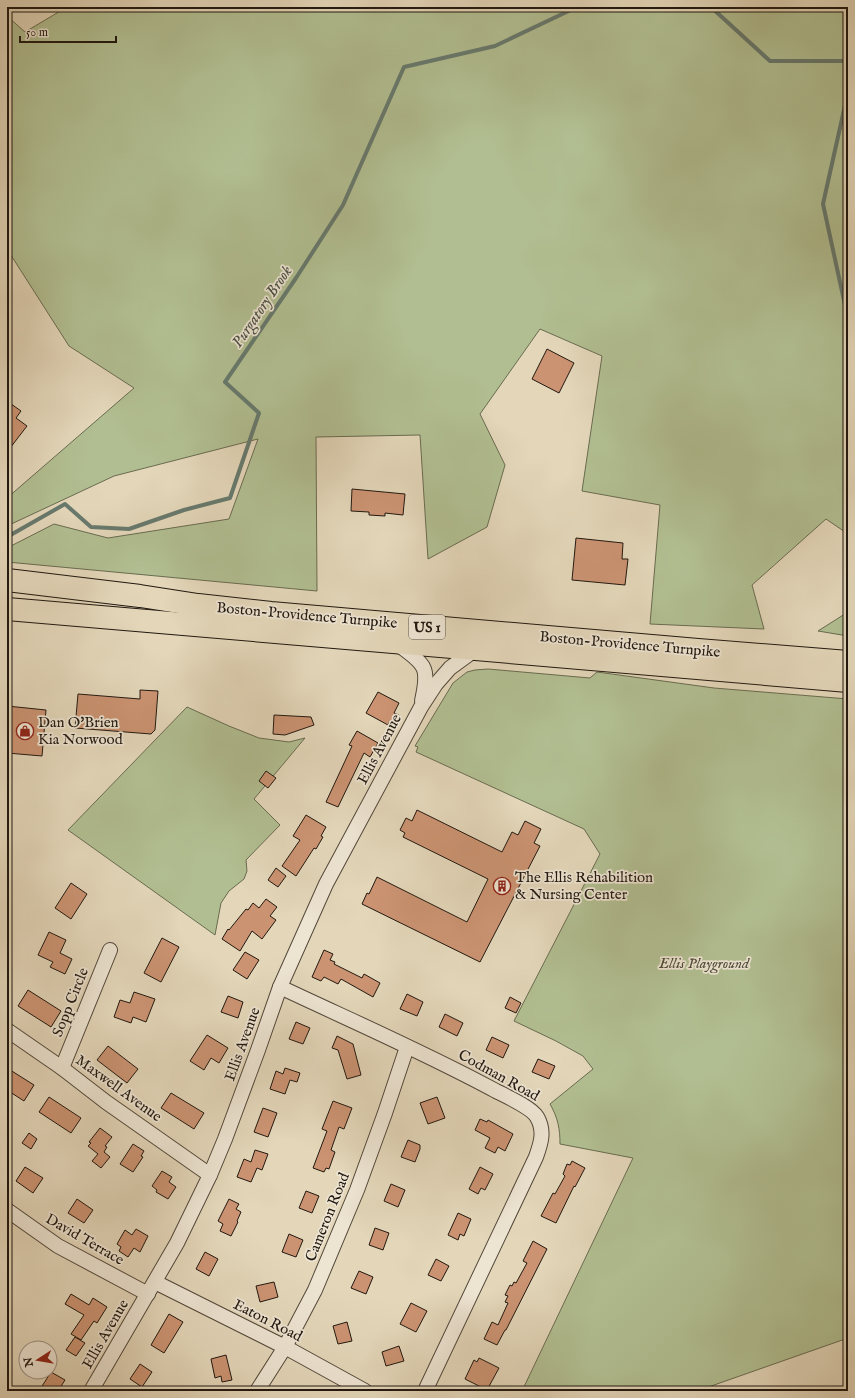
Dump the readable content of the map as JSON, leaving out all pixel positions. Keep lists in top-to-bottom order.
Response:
{
  "streets": {
    "main road": ["Boston-Providence Turnpike", "US 1"],
    "street": [
      "Ellis Avenue",
      "Sopp Circle",
      "Codman Road",
      "Maxwell Avenue",
      "Cameron Road",
      "David Terrace",
      "Eaton Road"
    ]
  },
  "crossings": [
    ["Boston-Providence Turnpike", "Ellis Avenue"],
    ["Ellis Avenue", "Codman Road"],
    ["Ellis Avenue", "Maxwell Avenue"],
    ["Ellis Avenue", "David Terrace"],
    ["Ellis Avenue", "Eaton Road"],
    ["Sopp Circle", "Maxwell Avenue"],
    ["Codman Road", "Cameron Road"],
    ["Cameron Road", "Eaton Road"]
  ],
  "water": ["Purgatory Brook"],
  "parks": ["Ellis Playground"],
  "places": {
    "shop": ["Dan O'Brien Kia Norwood"],
    "building": ["The Ellis Rehabilition & Nursing Center"]
  },
  "scale_bar": "50 m",
  "north": "left"
}
